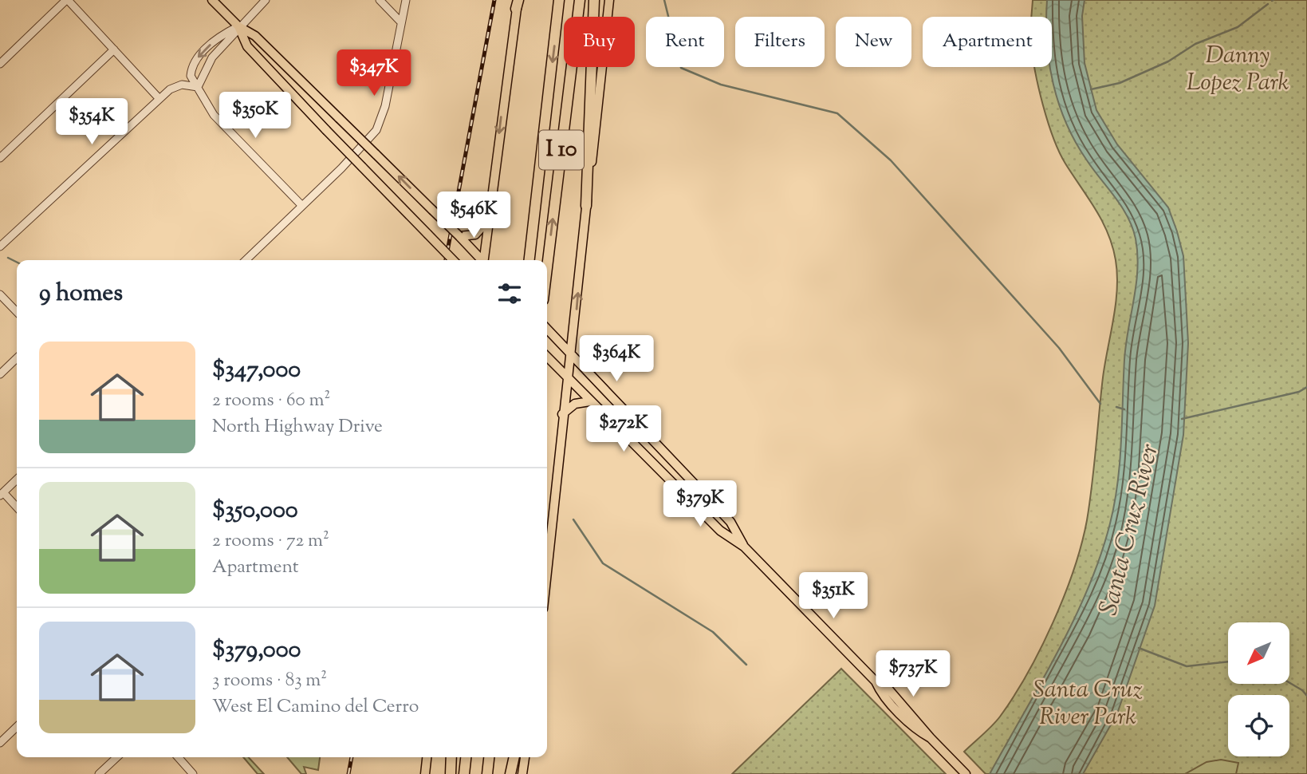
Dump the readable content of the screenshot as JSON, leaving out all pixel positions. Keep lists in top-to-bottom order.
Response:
{
  "streets": {
    "highway": ["I 10"]
  },
  "water": ["Santa Cruz River"],
  "parks": ["Danny Lopez Park", "Santa Cruz River Park"],
  "north": "bottom left",
  "page": {
    "chip": [
      "Buy",
      "Rent",
      "Filters",
      "New",
      "Apartment"
    ],
    "price": [
      "$347K",
      "$350K",
      "$354K",
      "$546K",
      "$364K",
      "$272K",
      "$379K",
      "$351K",
      "$737K"
    ],
    "heading": "9 homes",
    "list": [
      {
        "name": "$347,000",
        "note": "2 rooms · 60 m² · North Highway Drive"
      },
      {
        "name": "$350,000",
        "note": "2 rooms · 72 m² · Apartment"
      },
      {
        "name": "$379,000",
        "note": "3 rooms · 83 m² · West El Camino del Cerro"
      }
    ]
  }
}
